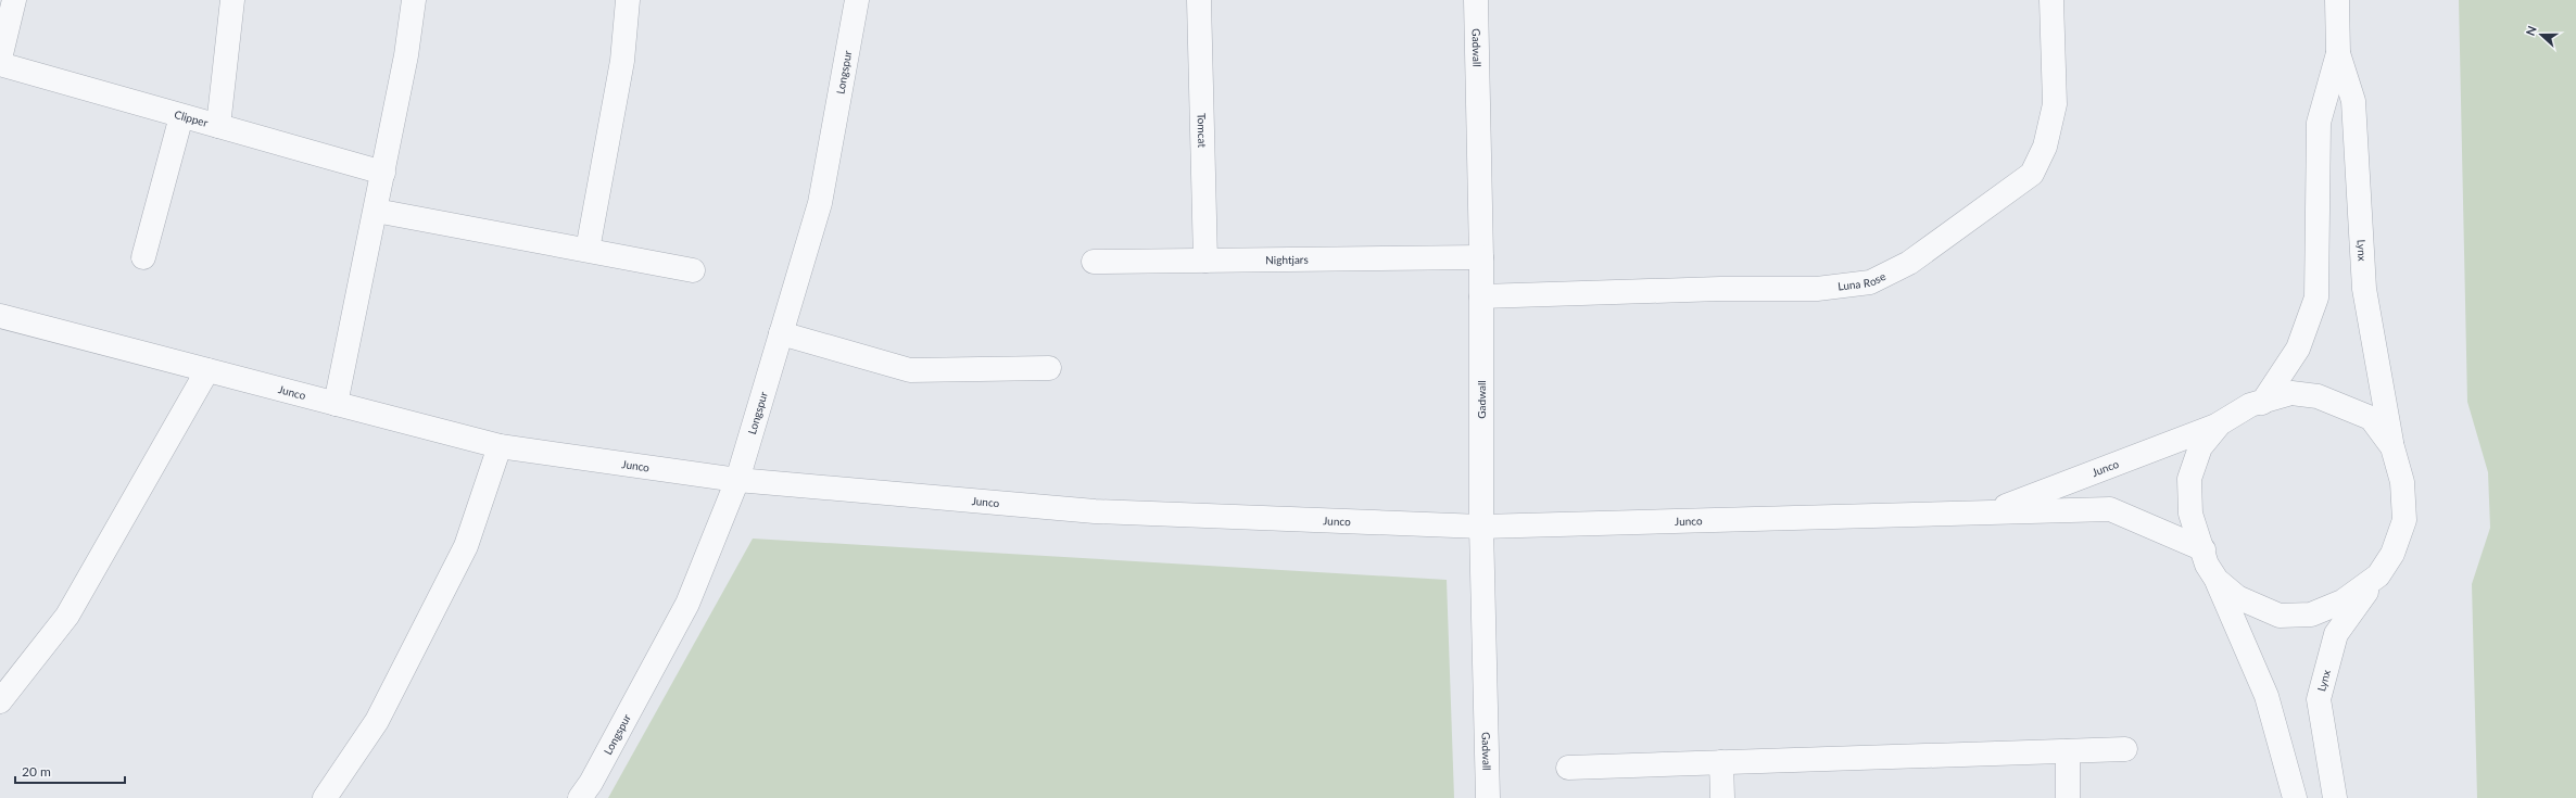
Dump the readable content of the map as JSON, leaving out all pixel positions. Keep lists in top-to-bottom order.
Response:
{
  "streets": {
    "street": [
      "Gadwall",
      "Longspur",
      "Clipper",
      "Tomcat",
      "Lynx",
      "Nightjars",
      "Luna Rose",
      "Junco"
    ]
  },
  "crossings": [
    ["Gadwall", "Nightjars"],
    ["Gadwall", "Luna Rose"],
    ["Gadwall", "Junco"],
    ["Longspur", "Junco"],
    ["Tomcat", "Nightjars"]
  ],
  "scale_bar": "20 m",
  "north": "left"
}
